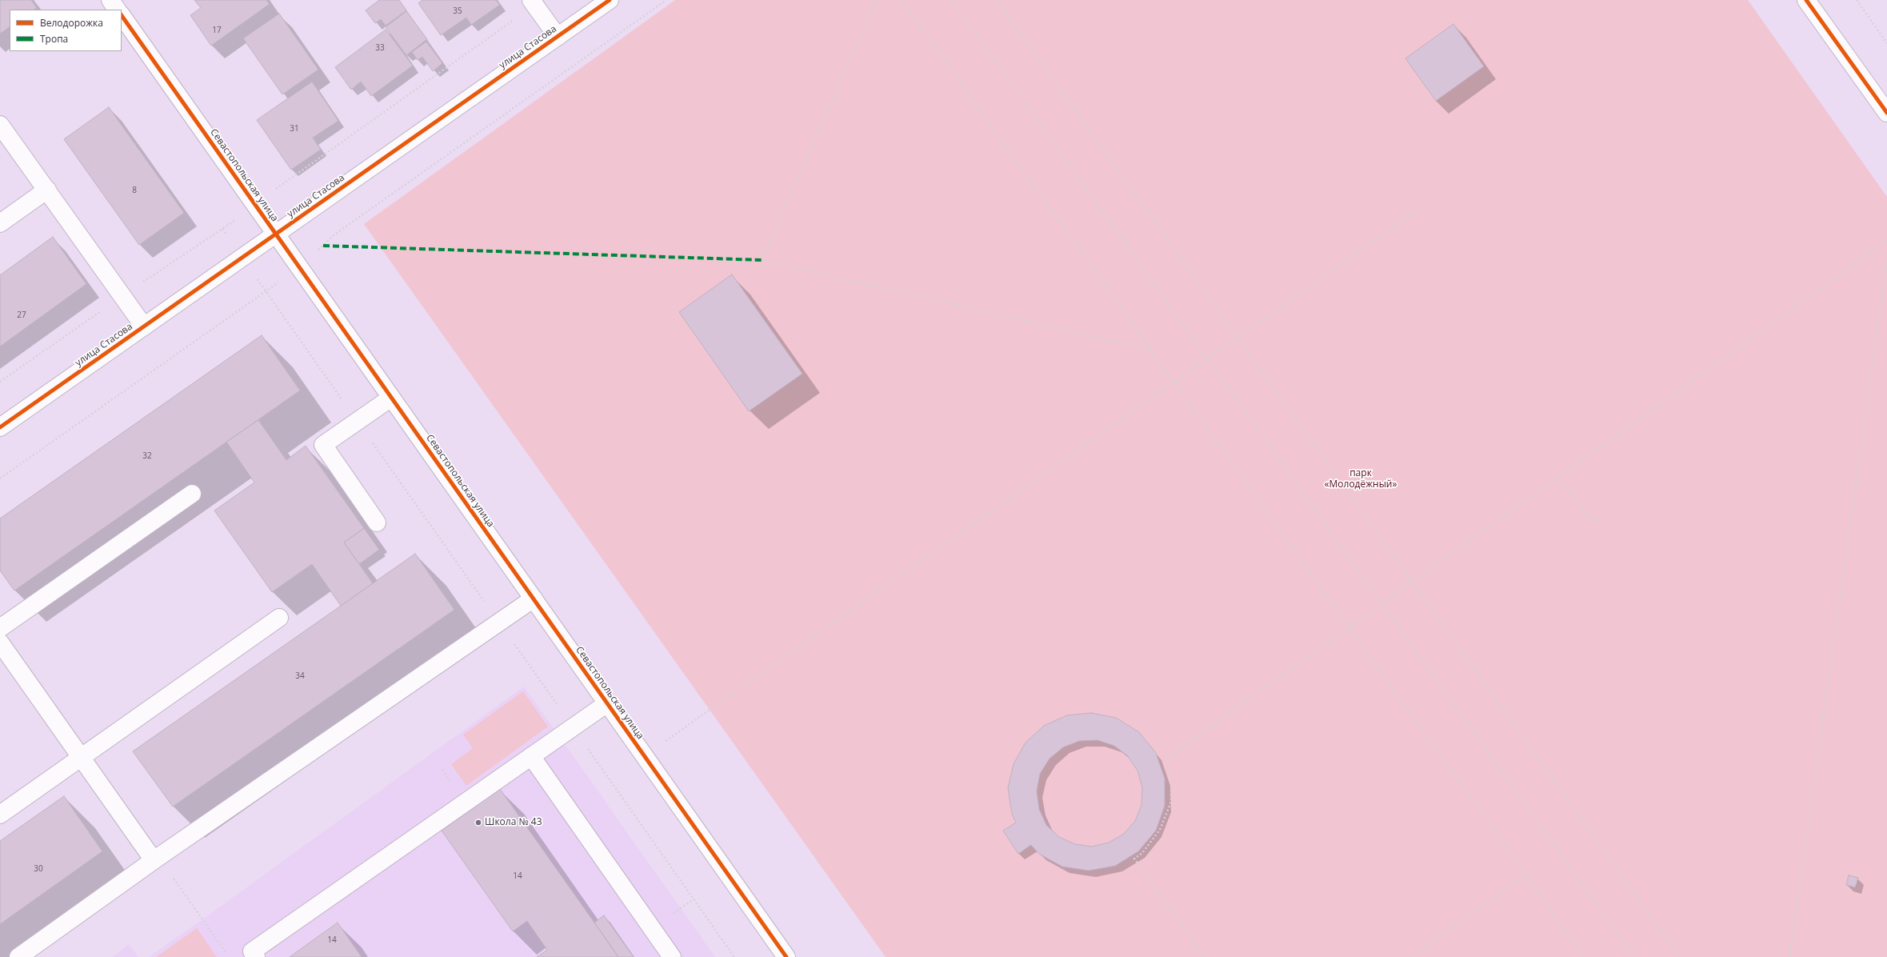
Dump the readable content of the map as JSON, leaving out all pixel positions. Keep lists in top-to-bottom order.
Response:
{
  "streets": {
    "street": ["улица Стасова", "Севастопольская улица"]
  },
  "crossings": [
    ["улица Стасова", "Севастопольская улица"]
  ],
  "parks": ["парк «Молодёжный»"],
  "places": ["Школа № 43"],
  "house_numbers": [
    "35",
    "17",
    "33",
    "31",
    "8",
    "27",
    "32",
    "34",
    "30",
    "14",
    "14"
  ],
  "legend": ["Велодорожка", "Тропа"]
}
